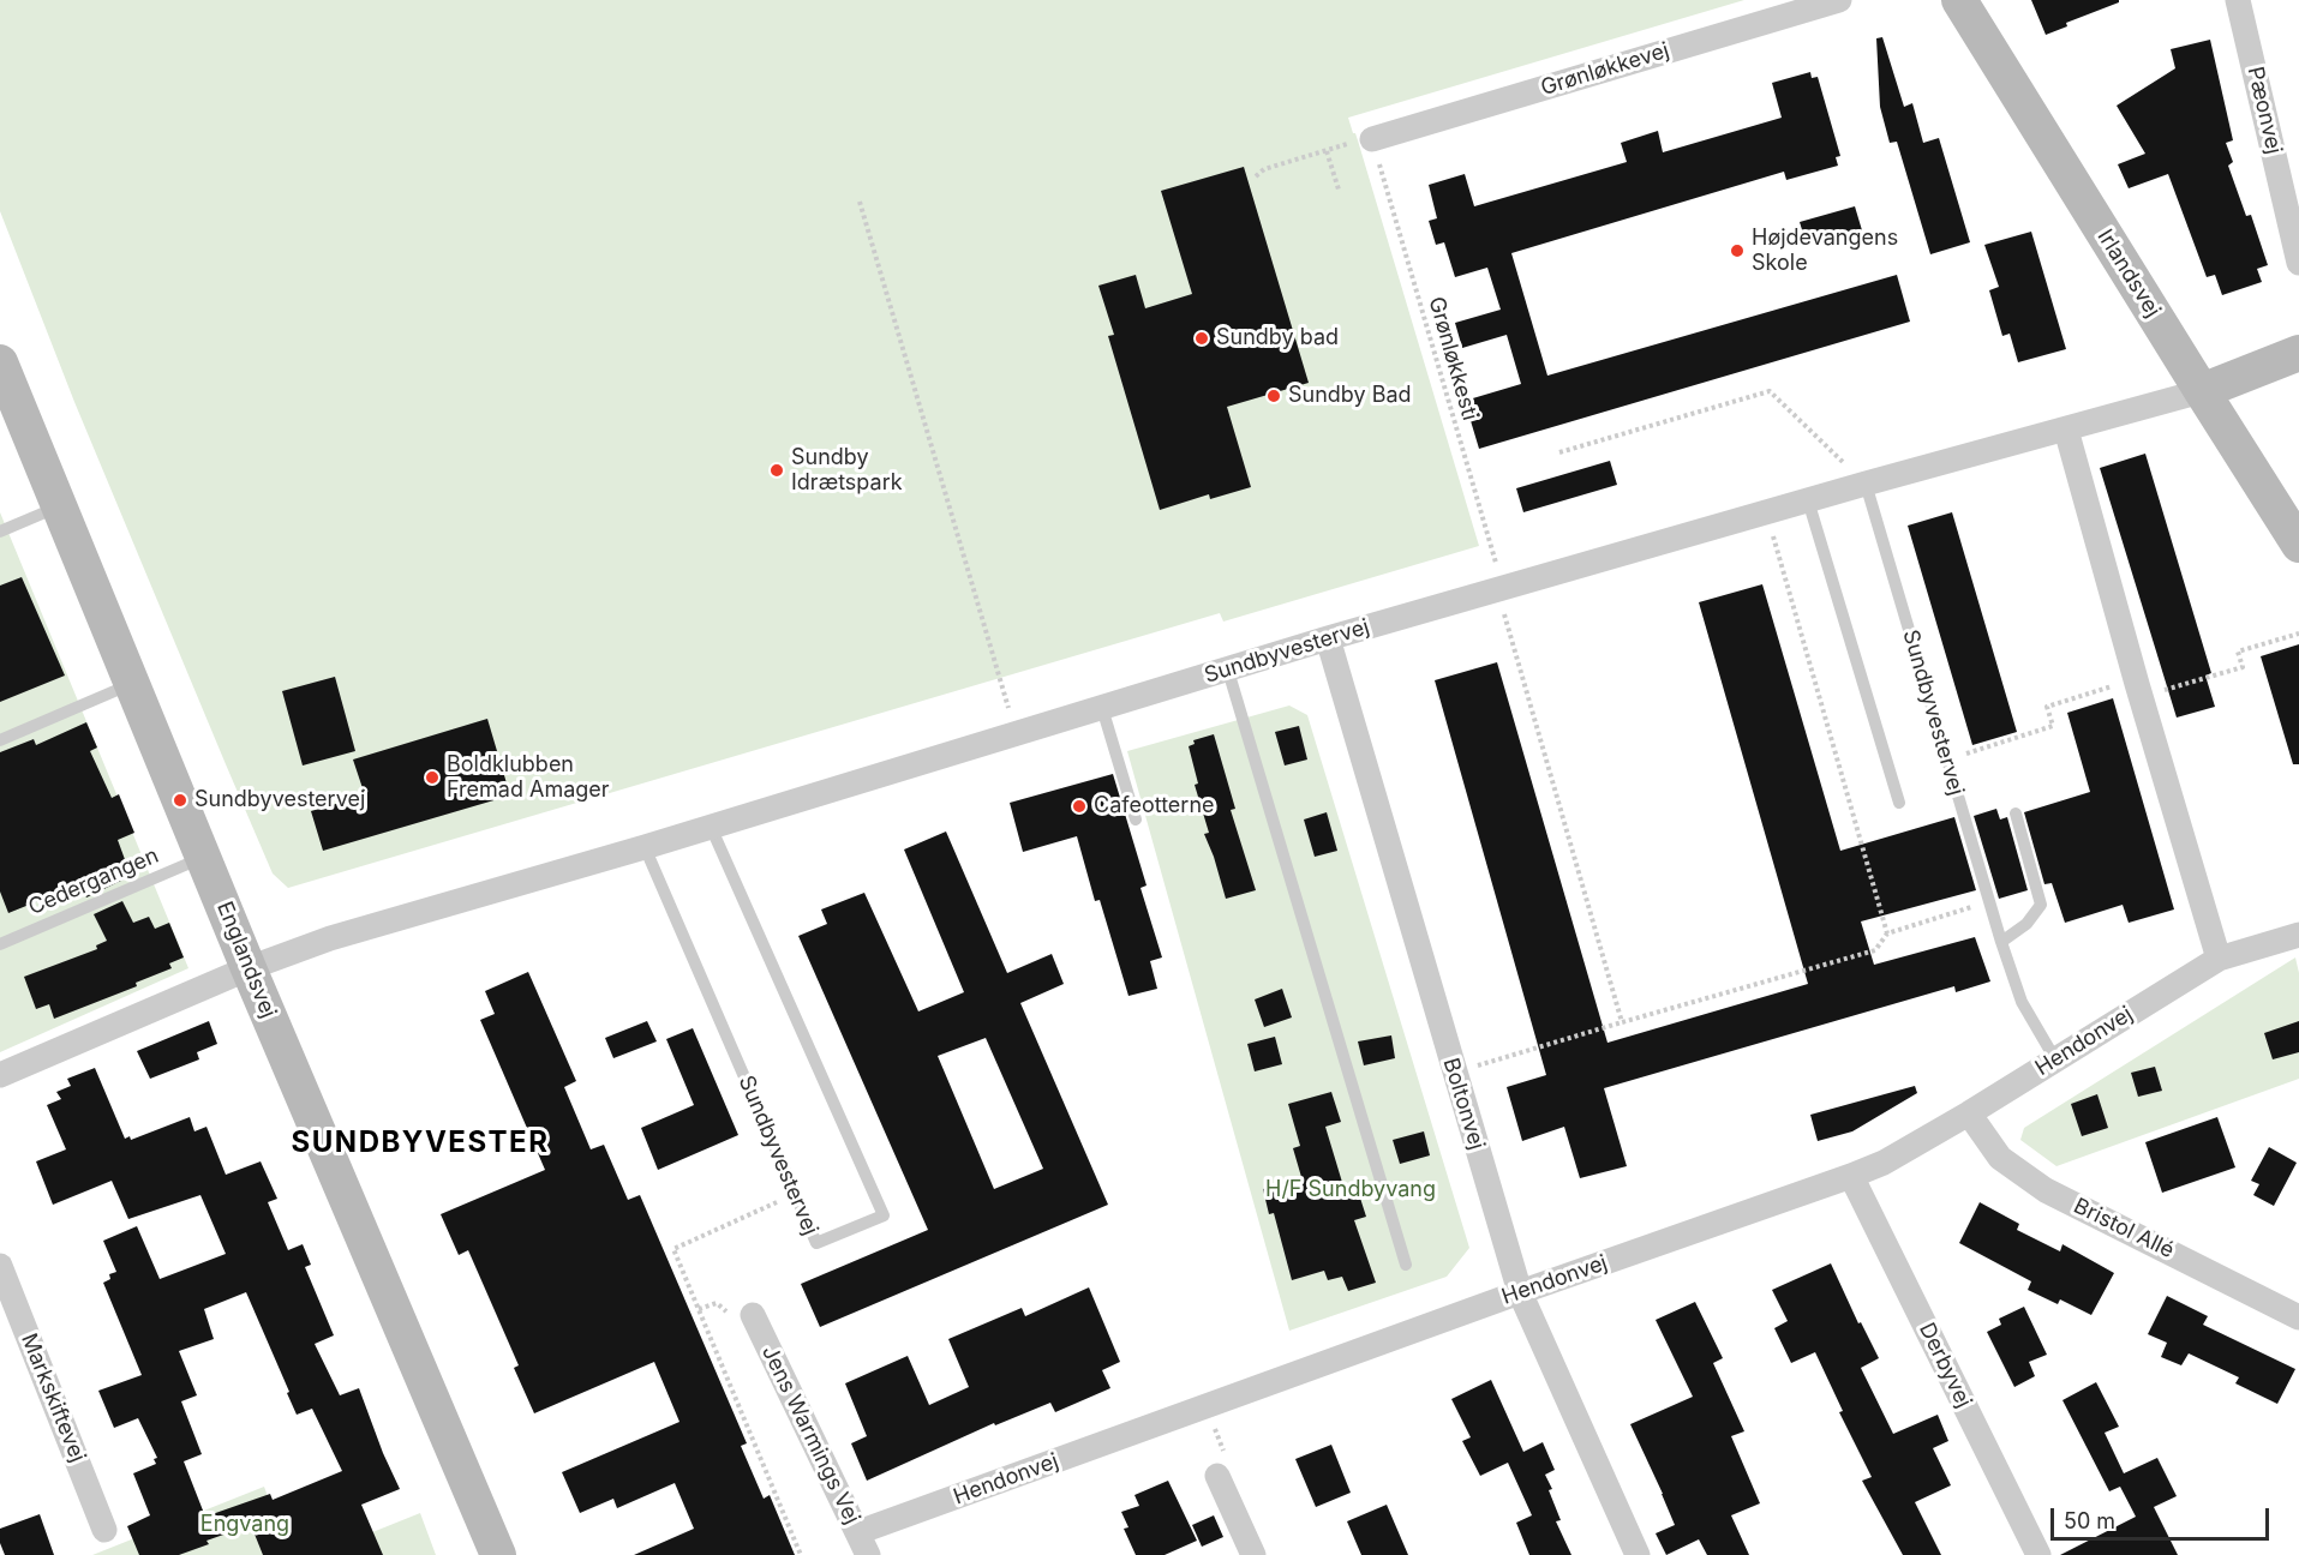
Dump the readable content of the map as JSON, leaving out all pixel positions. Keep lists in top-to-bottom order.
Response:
{
  "streets": {
    "street": [
      "Grønløkkevej",
      "Pæonvej",
      "Irlandsvej",
      "Sundbyvestervej",
      "Englandsvej",
      "Hendonvej",
      "Boltonvej",
      "Bristol Allé",
      "Derbyvej",
      "Markskiftevej",
      "Jens Warmings Vej"
    ],
    "lane": ["Cedergangen"],
    "path": ["Grønløkkesti"]
  },
  "crossings": [
    ["Grønløkkevej", "Grønløkkesti"],
    ["Irlandsvej", "Sundbyvestervej"],
    ["Grønløkkesti", "Sundbyvestervej"],
    ["Sundbyvestervej", "Englandsvej"],
    ["Sundbyvestervej", "Hendonvej"],
    ["Sundbyvestervej", "Boltonvej"],
    ["Cedergangen", "Englandsvej"],
    ["Hendonvej", "Boltonvej"],
    ["Hendonvej", "Bristol Allé"],
    ["Hendonvej", "Derbyvej"],
    ["Hendonvej", "Jens Warmings Vej"]
  ],
  "districts": ["SUNDBYVESTER"],
  "parks": ["H/F Sundbyvang", "Engvang"],
  "places": [
    "Højdevangens Skole",
    "Sundby bad",
    "Sundby Bad",
    "Sundby Idrætspark",
    "Boldklubben Fremad Amager",
    "Sundbyvestervej",
    "Cafeotterne"
  ],
  "scale_bar": "50 m"
}
